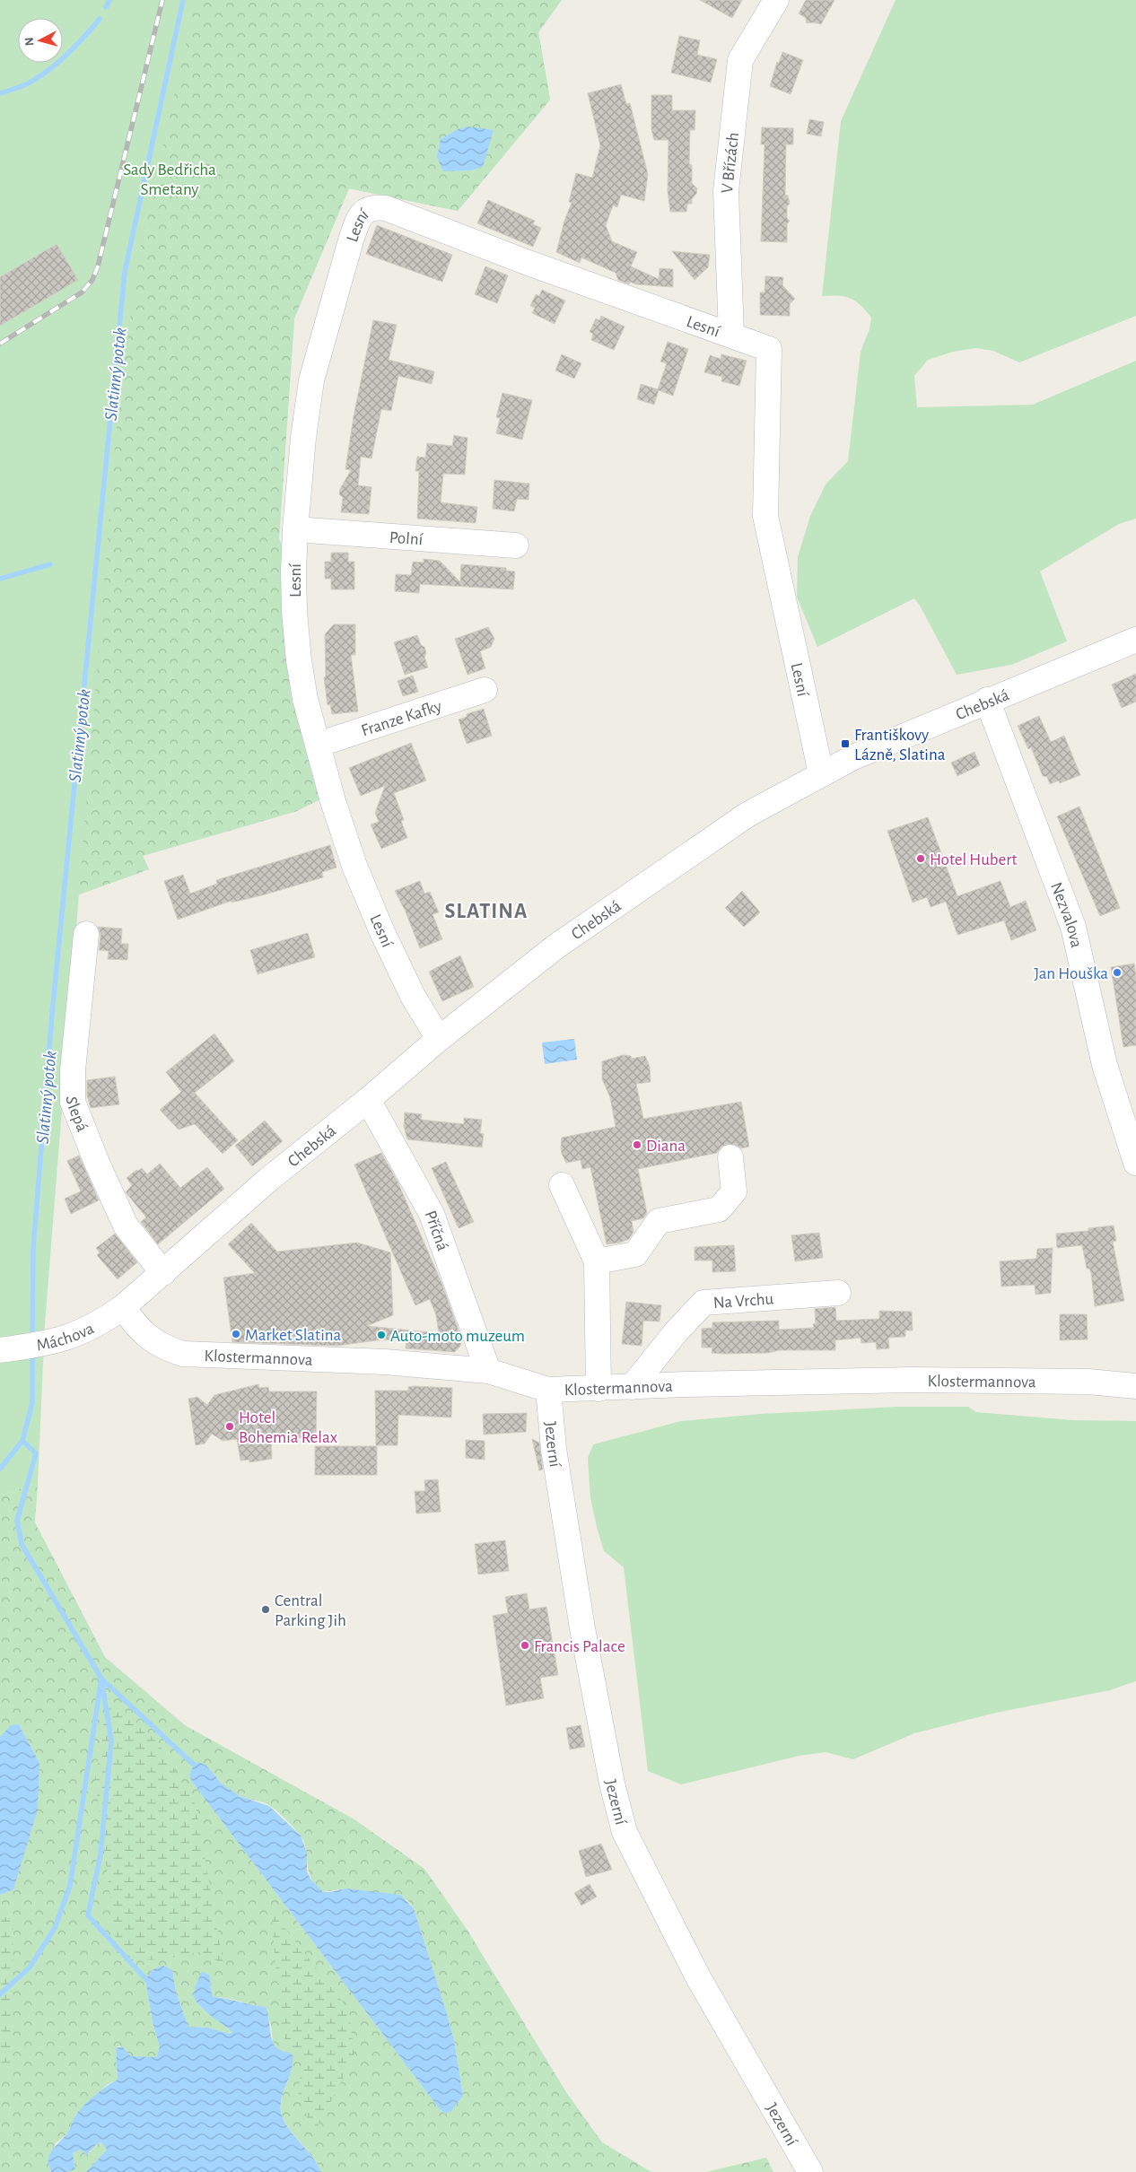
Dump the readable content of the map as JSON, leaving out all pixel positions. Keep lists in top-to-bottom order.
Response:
{
  "streets": {
    "street": [
      "V Břízách",
      "Lesní",
      "Polní",
      "Chebská",
      "Franze Kafky",
      "Nezvalova",
      "Slepá",
      "Příčná",
      "Na Vrchu",
      "Máchova",
      "Klostermannova",
      "Jezerní"
    ]
  },
  "crossings": [
    ["V Břízách", "Lesní"],
    ["Lesní", "Polní"],
    ["Lesní", "Chebská"],
    ["Lesní", "Franze Kafky"],
    ["Chebská", "Nezvalova"],
    ["Chebská", "Slepá"],
    ["Chebská", "Příčná"],
    ["Chebská", "Máchova"],
    ["Chebská", "Klostermannova"],
    ["Příčná", "Klostermannova"],
    ["Na Vrchu", "Klostermannova"],
    ["Máchova", "Klostermannova"],
    ["Klostermannova", "Jezerní"]
  ],
  "districts": ["SLATINA"],
  "water": ["Slatinný potok"],
  "parks": ["Sady Bedřicha Smetany"],
  "places": {
    "transit": ["Františkovy Lázně, Slatina"],
    "other": [
      "Hotel Hubert",
      "Jan Houška",
      "Diana",
      "Market Slatina",
      "Auto-moto muzeum",
      "Hotel Bohemia Relax",
      "Central Parking Jih",
      "Francis Palace"
    ]
  },
  "north": "left"
}
